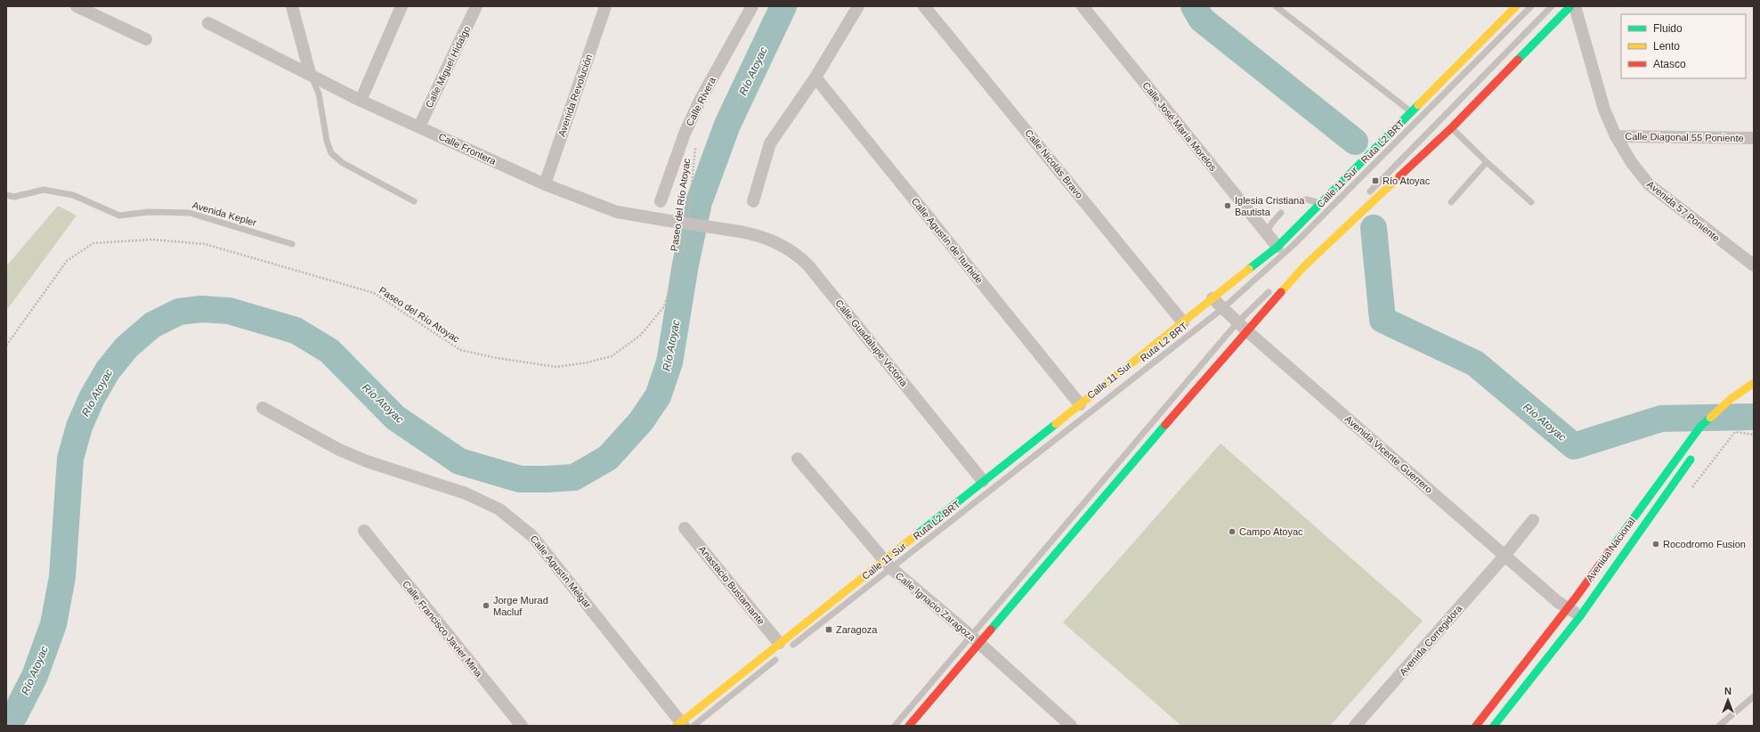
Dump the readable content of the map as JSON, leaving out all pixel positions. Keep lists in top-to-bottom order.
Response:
{
  "streets": {
    "main road": ["Calle 11 Sur", "Avenida Nacional"],
    "street": [
      "Calle Miguel Hidalgo",
      "Avenida Revolución",
      "Calle Rivera",
      "Calle José María Morelos",
      "Calle Diagonal 55 Poniente",
      "Calle Frontera",
      "Calle Nicolás Bravo",
      "Avenida 57 Poniente",
      "Calle Agustín de Iturbide",
      "Calle Guadalupe Victoria",
      "Avenida Vicente Guerrero",
      "Calle Agustín Melgar",
      "Anastacio Bustamante",
      "Calle Ignacio Zaragoza",
      "Calle Francisco Javier Mina",
      "Avenida Corregidora"
    ],
    "lane": ["Ruta L2 BRT", "Avenida Kepler"],
    "path": ["Paseo del Río Atoyac"]
  },
  "crossings": [
    ["Calle Miguel Hidalgo", "Calle Frontera"],
    ["Avenida Revolución", "Calle Frontera"],
    ["Calle José María Morelos", "Calle 11 Sur"],
    ["Calle Diagonal 55 Poniente", "Avenida 57 Poniente"],
    ["Ruta L2 BRT", "Calle 11 Sur"],
    ["Ruta L2 BRT", "Avenida Vicente Guerrero"],
    ["Ruta L2 BRT", "Calle Ignacio Zaragoza"],
    ["Calle Frontera", "Calle Guadalupe Victoria"],
    ["Calle Nicolás Bravo", "Calle 11 Sur"],
    ["Calle 11 Sur", "Calle Agustín de Iturbide"],
    ["Calle 11 Sur", "Calle Guadalupe Victoria"],
    ["Calle 11 Sur", "Avenida Vicente Guerrero"],
    ["Calle 11 Sur", "Calle Agustín Melgar"],
    ["Calle 11 Sur", "Anastacio Bustamante"],
    ["Calle 11 Sur", "Calle Ignacio Zaragoza"],
    ["Avenida Vicente Guerrero", "Avenida Nacional"],
    ["Avenida Vicente Guerrero", "Avenida Corregidora"]
  ],
  "water": ["Río Atoyac"],
  "places": {
    "transit": ["Río Atoyac", "Zaragoza"],
    "other": [
      "Iglesia Cristiana Bautista",
      "Campo Atoyac",
      "Rocodromo Fusion",
      "Jorge Murad Macluf"
    ]
  },
  "legend": ["Fluido", "Lento", "Atasco"],
  "north": "top"
}
